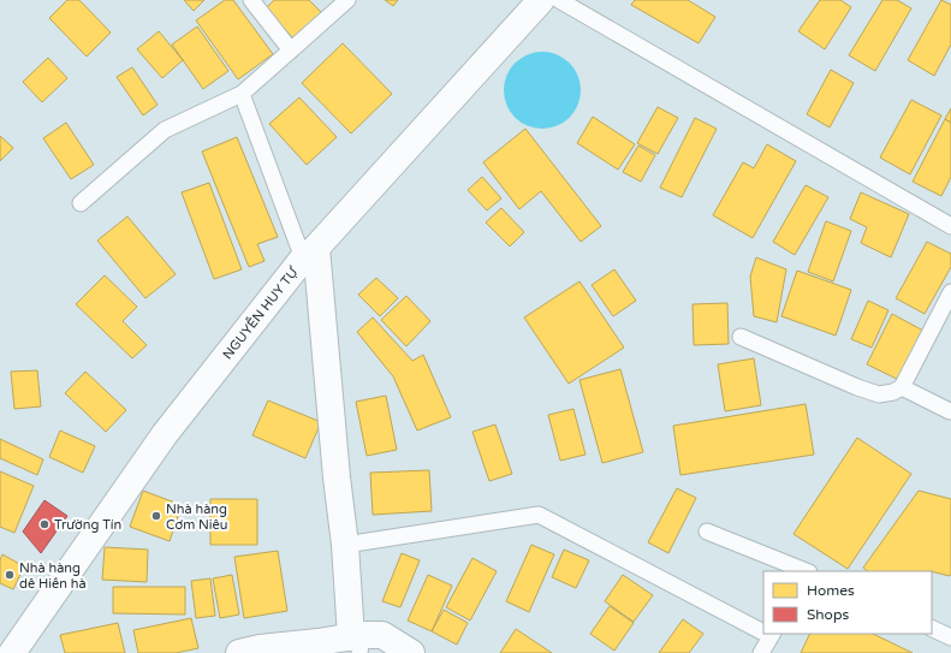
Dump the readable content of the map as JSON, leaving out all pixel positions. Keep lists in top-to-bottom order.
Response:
{
  "streets": {
    "street": ["NGUYỄN HUY TỰ"]
  },
  "places": ["Nhà hàng Cơm Niêu", "Trường Tín", "Nhà hàng dê Hiền hà"],
  "legend": ["Homes", "Shops"]
}
